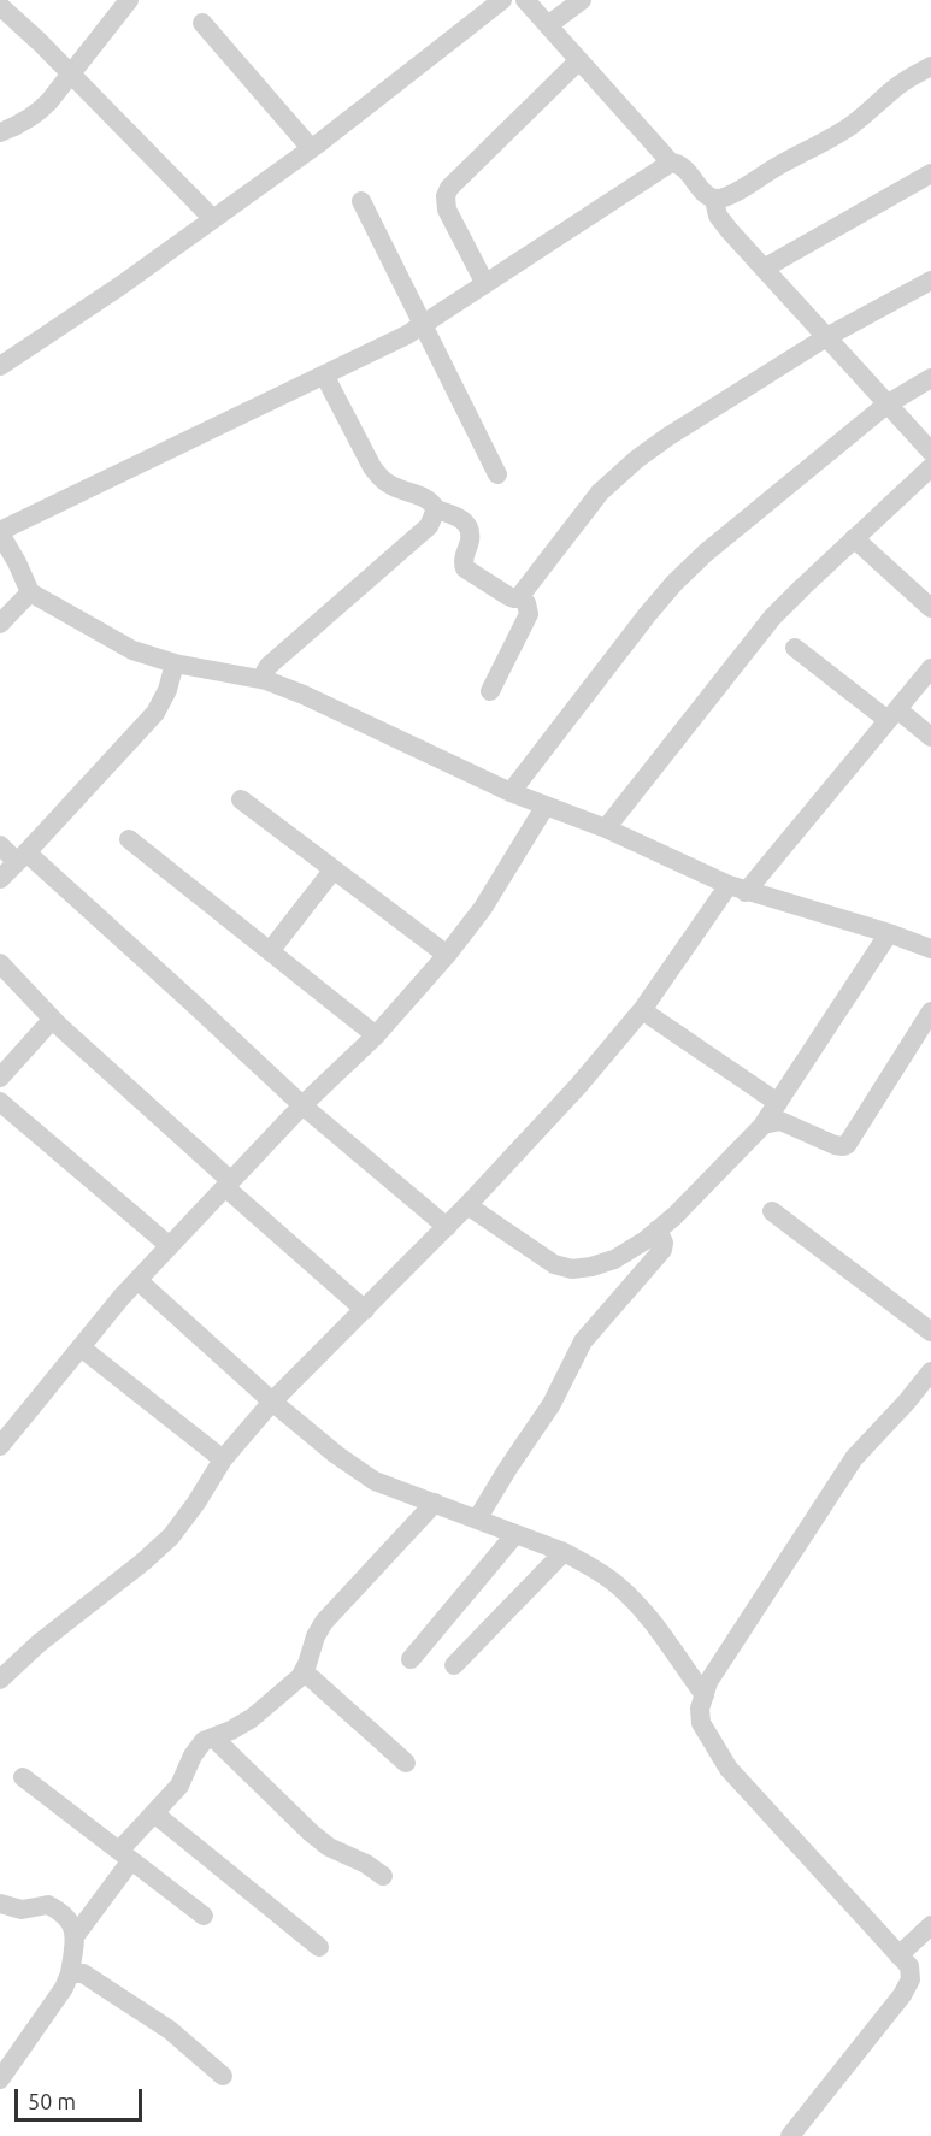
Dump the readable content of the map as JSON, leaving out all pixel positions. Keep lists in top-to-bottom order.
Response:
{
  "scale_bar": "50 m"
}
